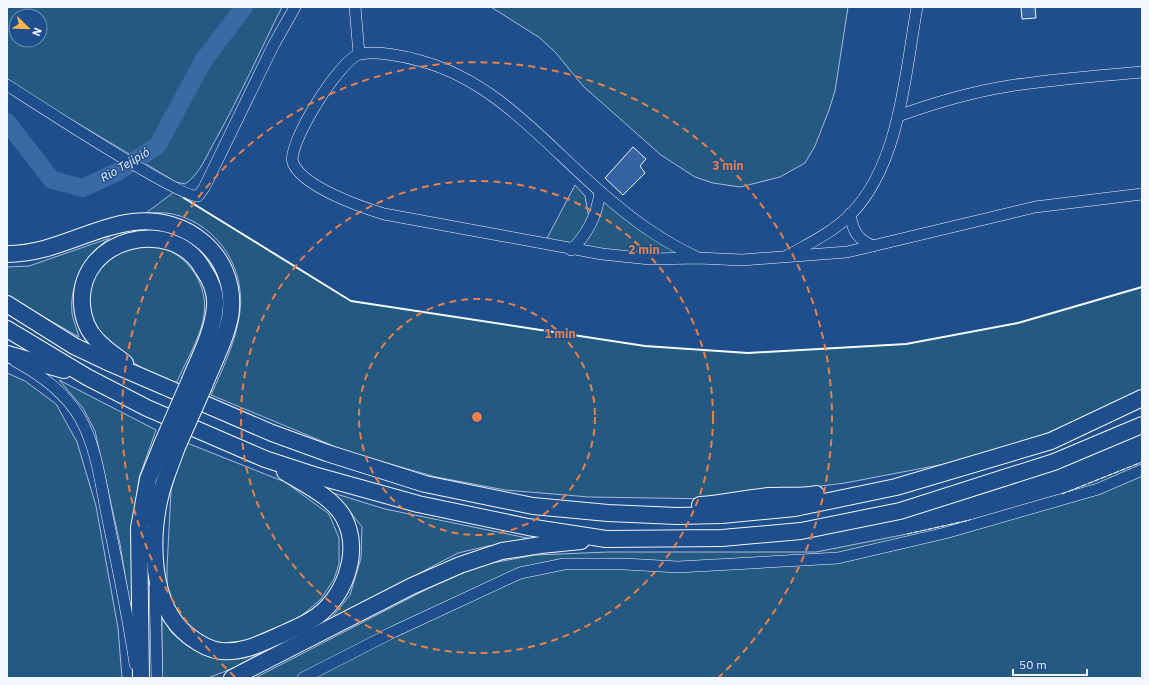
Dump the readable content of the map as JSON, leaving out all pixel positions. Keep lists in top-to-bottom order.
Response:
{
  "water": ["Rio Tejipió"],
  "scale_bar": "50 m",
  "north": "bottom right",
  "rings": ["3 min", "2 min", "1 min"]
}
